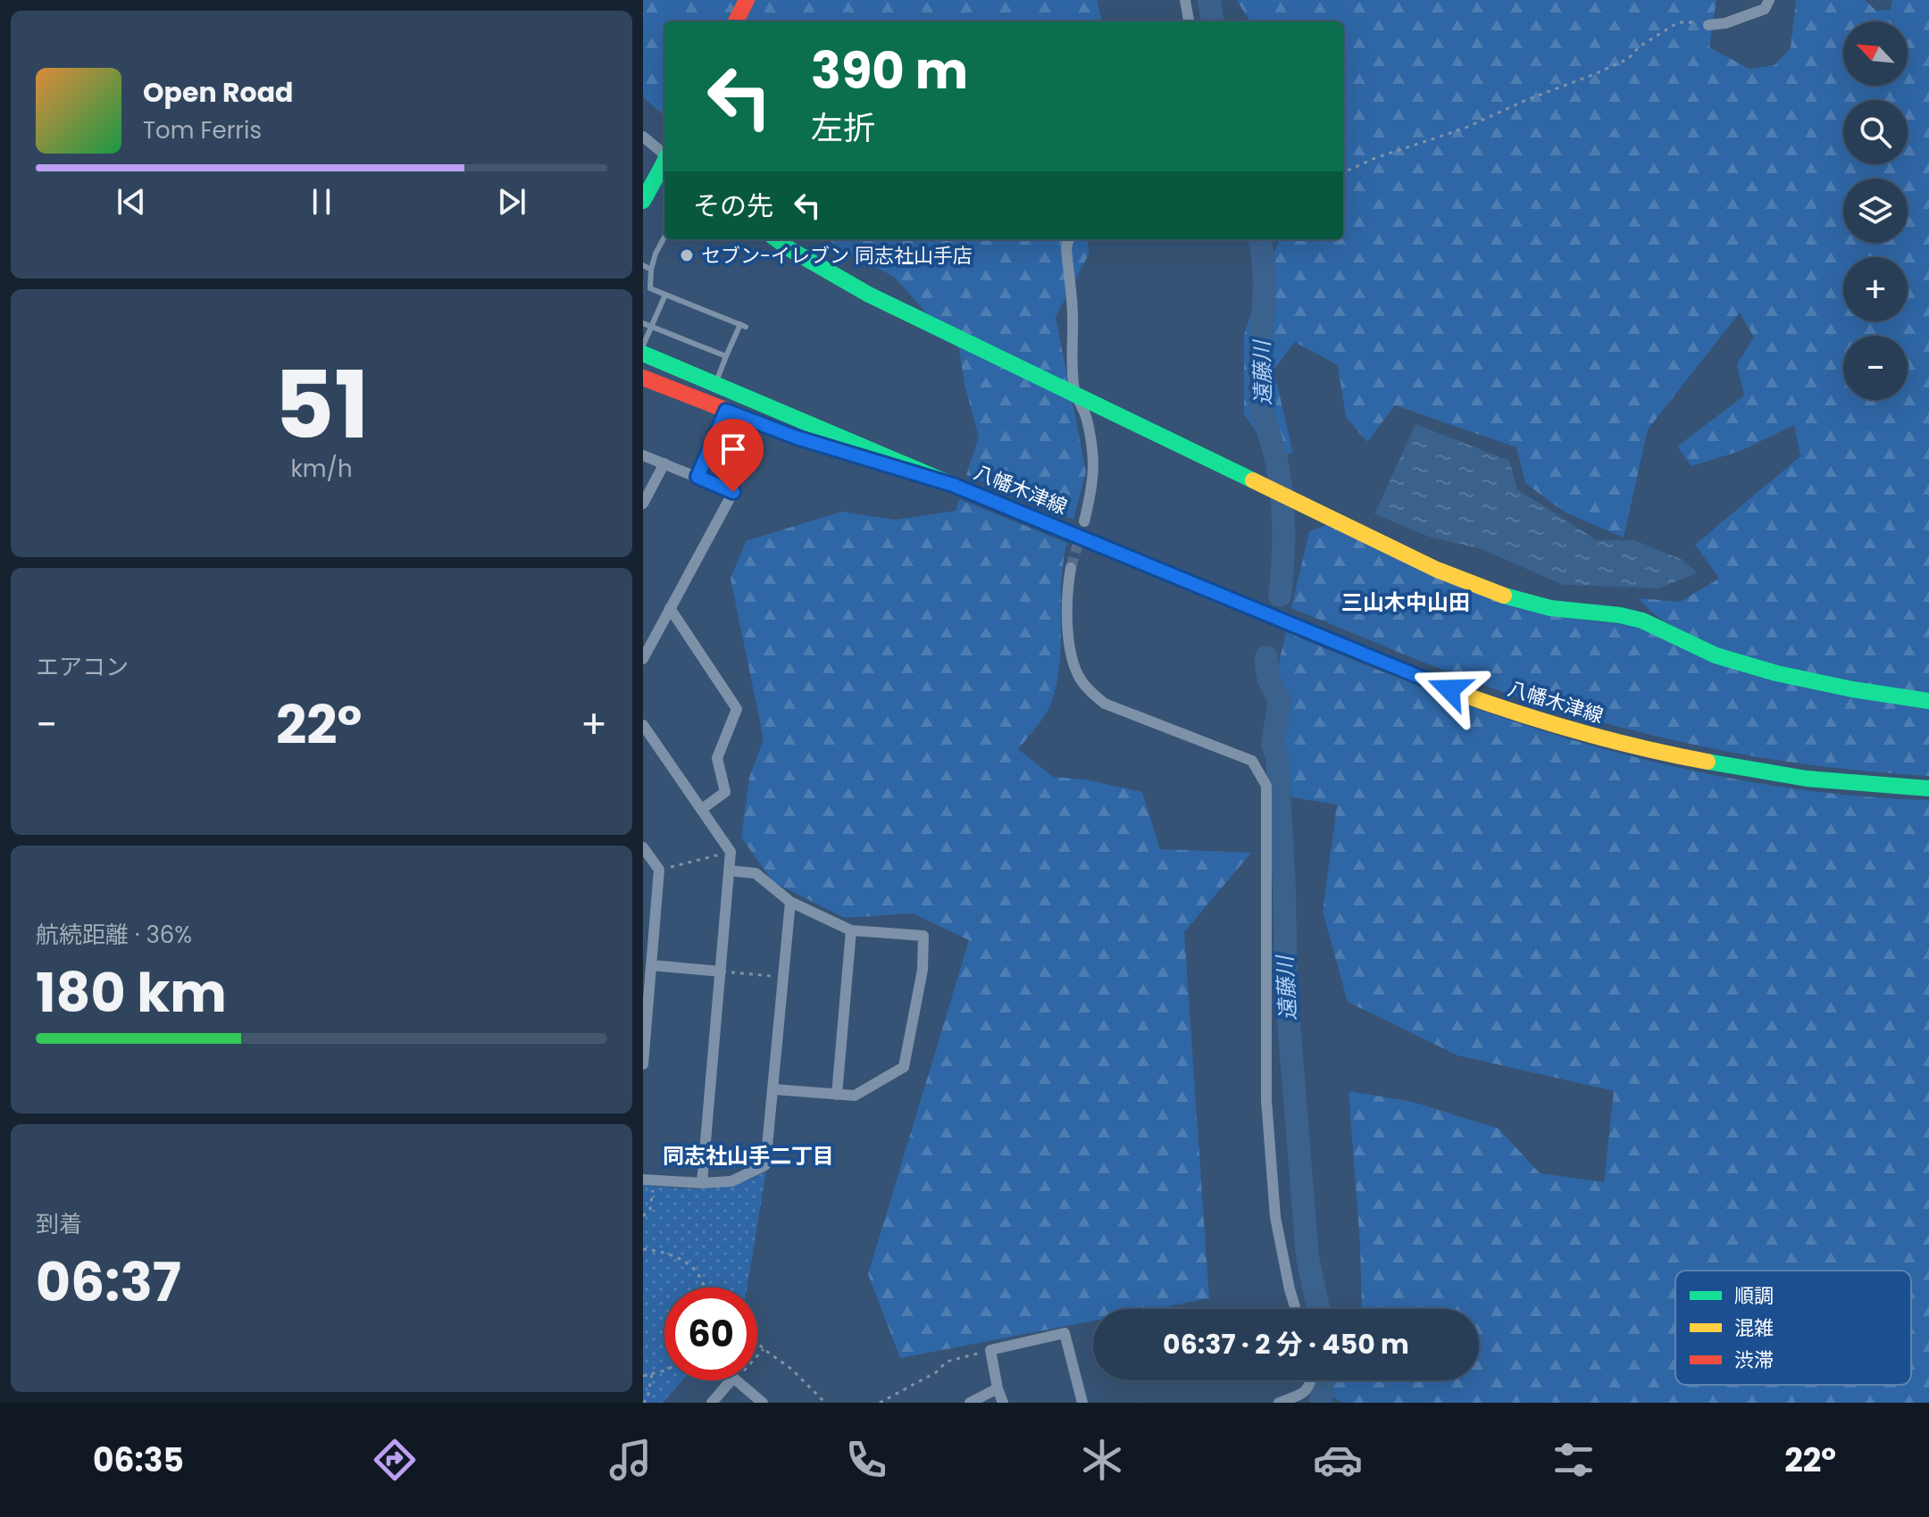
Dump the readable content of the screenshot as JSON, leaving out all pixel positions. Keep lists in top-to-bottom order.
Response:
{
  "streets": {
    "main road": ["八幡木津線"]
  },
  "districts": ["三山木中山田", "同志社山手二丁目"],
  "water": ["遠藤川"],
  "places": ["セブン-イレブン 同志社山手店"],
  "legend": ["順調", "混雑", "渋滞"],
  "north": "top left",
  "page": {
    "map_buttons": ["+", "−"],
    "turn": ["390 m", "左折"],
    "song": ["Open Road", "Tom Ferris"],
    "then": "その先",
    "tile": [
      ["51", "km/h"],
      "エアコン",
      ["航続距離 · 36%", "180 km"],
      ["到着", "06:37"]
    ],
    "heat": ["−", "22°", "+"],
    "limit": "60",
    "trip": "06:37 · 2 分 · 450 m",
    "tabs": ["06:35", "22°"]
  }
}
